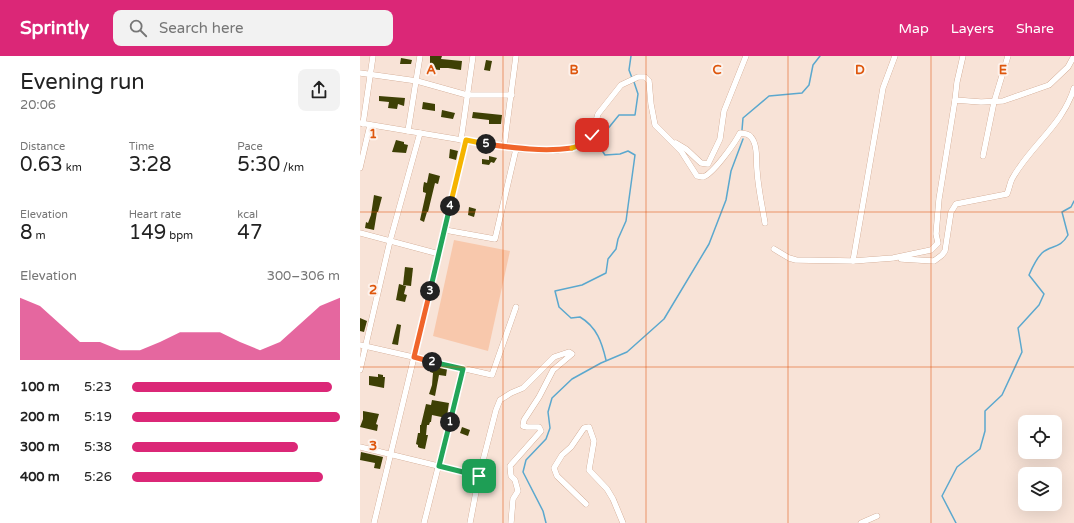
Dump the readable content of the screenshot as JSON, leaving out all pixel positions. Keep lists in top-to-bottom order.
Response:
{
  "page": {
    "header": "Sprintly",
    "search": "Search here",
    "nav": ["Map", "Layers", "Share"],
    "heading": ["Evening run", "20:06"],
    "stats": [
      ["Distance", "0.63 km"],
      ["Time", "3:28"],
      ["Pace", "5:30 /km"],
      ["Elevation", "8 m"],
      ["Heart rate", "149 bpm"],
      ["kcal", "47"]
    ],
    "pins": [
      "5",
      "4",
      "3",
      "2",
      "1"
    ],
    "chart": ["Elevation", "300–306 m"],
    "list": [
      {
        "name": "100 m",
        "note": "5:23"
      },
      {
        "name": "200 m",
        "note": "5:19"
      },
      {
        "name": "300 m",
        "note": "5:38"
      },
      {
        "name": "400 m",
        "note": "5:26"
      }
    ]
  },
  "grid": {
    "columns": [
      "A",
      "B",
      "C",
      "D",
      "E"
    ],
    "rows": ["1", "2", "3"]
  }
}
